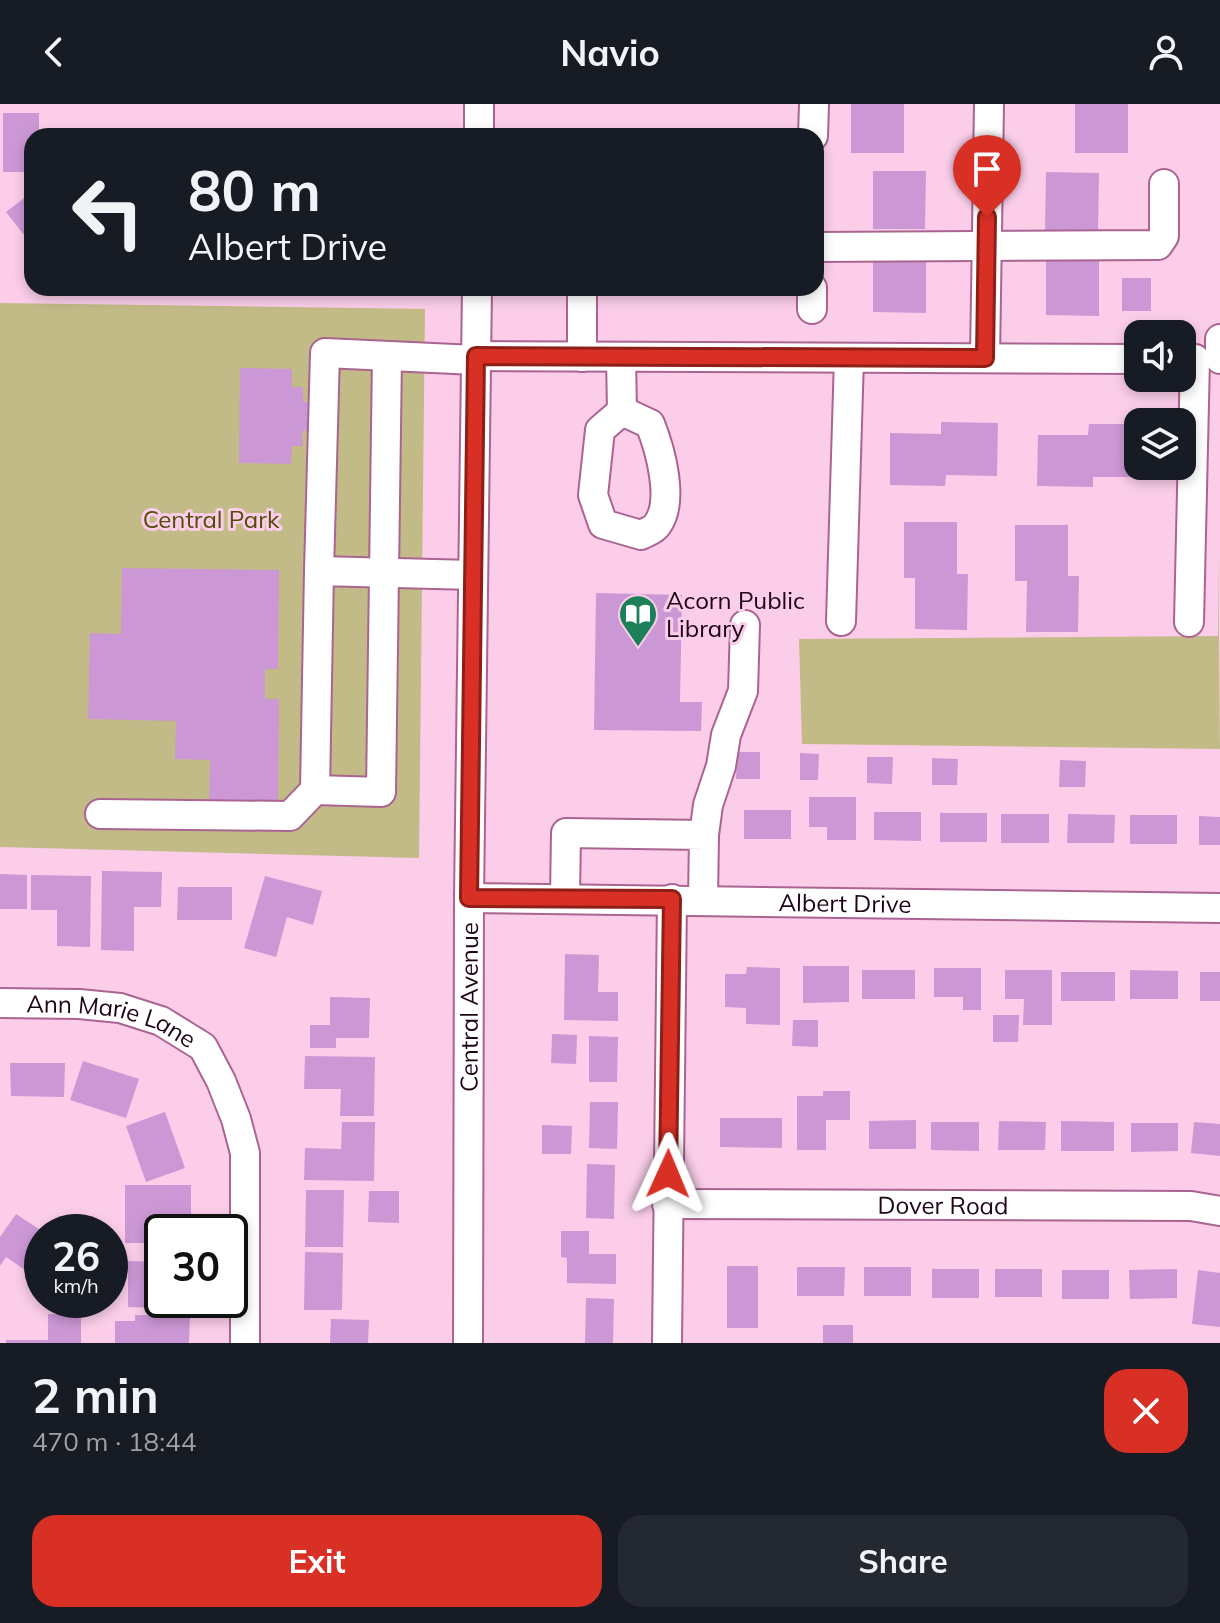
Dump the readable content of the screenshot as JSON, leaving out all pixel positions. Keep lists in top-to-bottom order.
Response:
{
  "streets": {
    "street": [
      "Albert Drive",
      "Central Avenue",
      "Ann Marie Lane",
      "Dover Road"
    ]
  },
  "crossings": [
    ["Albert Drive", "Central Avenue"]
  ],
  "parks": ["Central Park"],
  "places": {
    "library": ["Acorn Public Library"]
  },
  "page": {
    "header": "Navio",
    "turn": ["80 m", "Albert Drive"],
    "speed": "26 km/h",
    "limit": "30",
    "heading": ["2 min", "470 m · 18:44"],
    "buttons": ["Exit", "Share"]
  }
}
